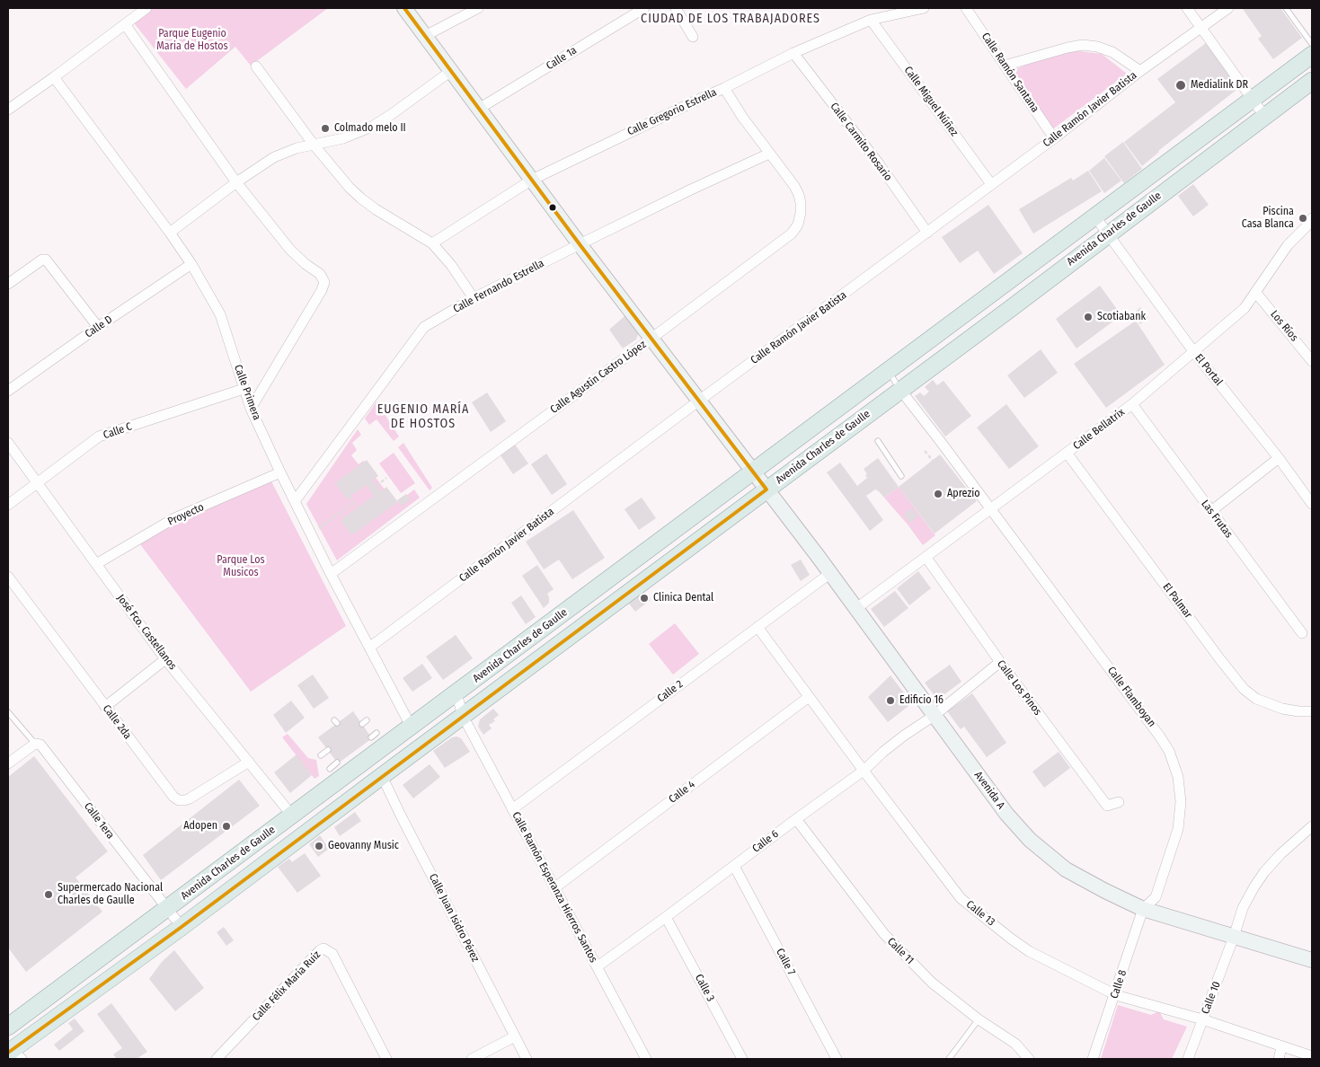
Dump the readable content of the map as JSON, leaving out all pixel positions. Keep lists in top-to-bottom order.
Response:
{
  "streets": {
    "main road": ["Avenida Charles de Gaulle", "Avenida A"],
    "street": [
      "Calle 1a",
      "Calle Ramón Santana",
      "Calle Miguel Núñez",
      "Calle Ramón Javier Batista",
      "Calle Gregorio Estrella",
      "Calle Carmito Rosario",
      "Calle Fernando Estrella",
      "Los Ríos",
      "Calle D",
      "El Portal",
      "Calle Agustín Castro López",
      "Calle Primera",
      "Calle Bellatrix",
      "Calle C",
      "Proyecto",
      "Las Frutas",
      "El Palmar",
      "José Fco. Castellanos",
      "Calle Los Pinos",
      "Calle 2",
      "Calle Flamboyan",
      "Calle 2da",
      "Calle 4",
      "Calle 1era",
      "Calle 6",
      "Calle Ramón Esperanza Hierros Santos",
      "Calle 13",
      "Calle Juan Isidro Pérez",
      "Calle 11",
      "Calle 7",
      "Calle 8",
      "Calle Félix María Ruiz",
      "Calle 3",
      "Calle 10"
    ]
  },
  "crossings": [
    ["Calle 1a", "Avenida A"],
    ["Calle Ramón Santana", "Calle Ramón Javier Batista"],
    ["Calle Miguel Núñez", "Calle Ramón Javier Batista"],
    ["Calle Miguel Núñez", "Calle Gregorio Estrella"],
    ["Calle Ramón Javier Batista", "Calle Carmito Rosario"],
    ["Calle Ramón Javier Batista", "Calle Primera"],
    ["Calle Ramón Javier Batista", "Avenida A"],
    ["Calle Gregorio Estrella", "Calle Carmito Rosario"],
    ["Calle Gregorio Estrella", "Calle Agustín Castro López"],
    ["Calle Gregorio Estrella", "Avenida A"],
    ["Avenida Charles de Gaulle", "El Portal"],
    ["Avenida Charles de Gaulle", "Calle Primera"],
    ["Avenida Charles de Gaulle", "José Fco. Castellanos"],
    ["Avenida Charles de Gaulle", "Calle Flamboyan"],
    ["Avenida Charles de Gaulle", "Avenida A"],
    ["Avenida Charles de Gaulle", "Calle 1era"],
    ["Avenida Charles de Gaulle", "Calle Ramón Esperanza Hierros Santos"],
    ["Avenida Charles de Gaulle", "Calle Juan Isidro Pérez"],
    ["Calle Fernando Estrella", "Calle Agustín Castro López"],
    ["Calle Fernando Estrella", "Calle Primera"],
    ["Calle Fernando Estrella", "Avenida A"],
    ["Los Ríos", "Calle Bellatrix"],
    ["Calle D", "Calle Primera"],
    ["El Portal", "Calle Bellatrix"],
    ["Calle Agustín Castro López", "Calle Primera"],
    ["Calle Agustín Castro López", "Avenida A"],
    ["Calle Primera", "Calle C"],
    ["Calle Primera", "Proyecto"],
    ["Calle Bellatrix", "Las Frutas"],
    ["Calle Bellatrix", "El Palmar"],
    ["Calle Bellatrix", "Calle Los Pinos"],
    ["Calle Bellatrix", "Calle Flamboyan"],
    ["Calle Bellatrix", "Avenida A"],
    ["Calle C", "José Fco. Castellanos"],
    ["Proyecto", "José Fco. Castellanos"],
    ["José Fco. Castellanos", "Calle 2da"],
    ["Calle Los Pinos", "Calle 6"],
    ["Calle 2", "Avenida A"],
    ["Calle 2", "Calle Ramón Esperanza Hierros Santos"],
    ["Calle 2", "Calle 13"],
    ["Calle Flamboyan", "Avenida A"],
    ["Calle Flamboyan", "Calle 8"],
    ["Avenida A", "Calle 6"],
    ["Avenida A", "Calle 8"],
    ["Avenida A", "Calle 10"],
    ["Calle 4", "Calle Ramón Esperanza Hierros Santos"],
    ["Calle 4", "Calle 13"],
    ["Calle 6", "Calle Ramón Esperanza Hierros Santos"],
    ["Calle 6", "Calle 13"],
    ["Calle 6", "Calle 11"],
    ["Calle 6", "Calle 7"],
    ["Calle 6", "Calle 3"],
    ["Calle 13", "Calle 8"],
    ["Calle 13", "Calle 10"]
  ],
  "districts": ["CIUDAD DE LOS TRABAJADORES", "EUGENIO MARÍA DE HOSTOS"],
  "parks": ["Parque Eugenio Maria de Hostos", "Parque Los Musicos"],
  "places": [
    "Medialink DR",
    "Colmado melo II",
    "Piscina Casa Blanca",
    "Scotiabank",
    "Aprezio",
    "Clinica Dental",
    "Edificio 16",
    "Adopen",
    "Geovanny Music",
    "Supermercado Nacional Charles de Gaulle"
  ]
}
